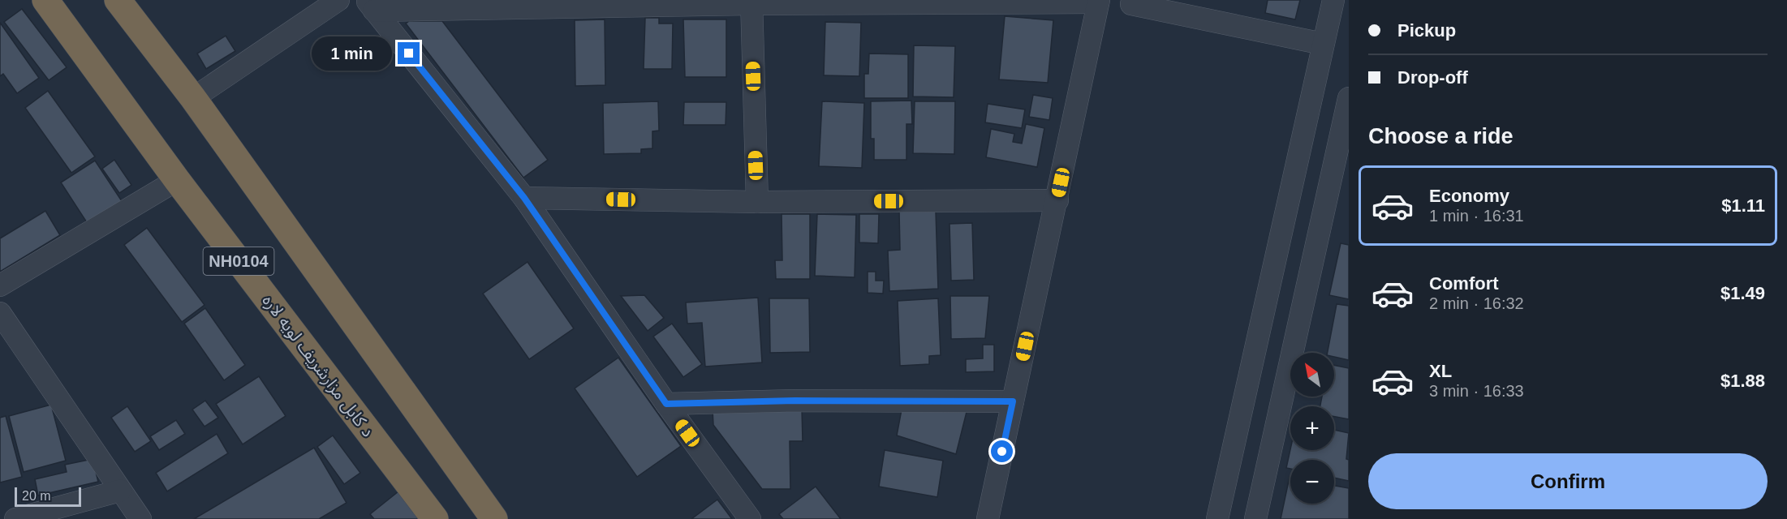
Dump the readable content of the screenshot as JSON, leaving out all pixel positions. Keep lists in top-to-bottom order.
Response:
{
  "streets": {
    "highway": ["NH0104", "د کابل مزارشریف لویه لاره"]
  },
  "scale_bar": "20 m",
  "north": "top left",
  "page": {
    "banner": ["Pickup", "Drop-off"],
    "bubble": "1 min",
    "heading": "Choose a ride",
    "list": [
      {
        "name": "Economy",
        "note": "1 min · 16:31",
        "value": "$1.11"
      },
      {
        "name": "Comfort",
        "note": "2 min · 16:32",
        "value": "$1.49"
      },
      {
        "name": "XL",
        "note": "3 min · 16:33",
        "value": "$1.88"
      }
    ],
    "map_buttons": ["+", "−"],
    "buttons": "Confirm",
    "scale": "20 m"
  }
}
